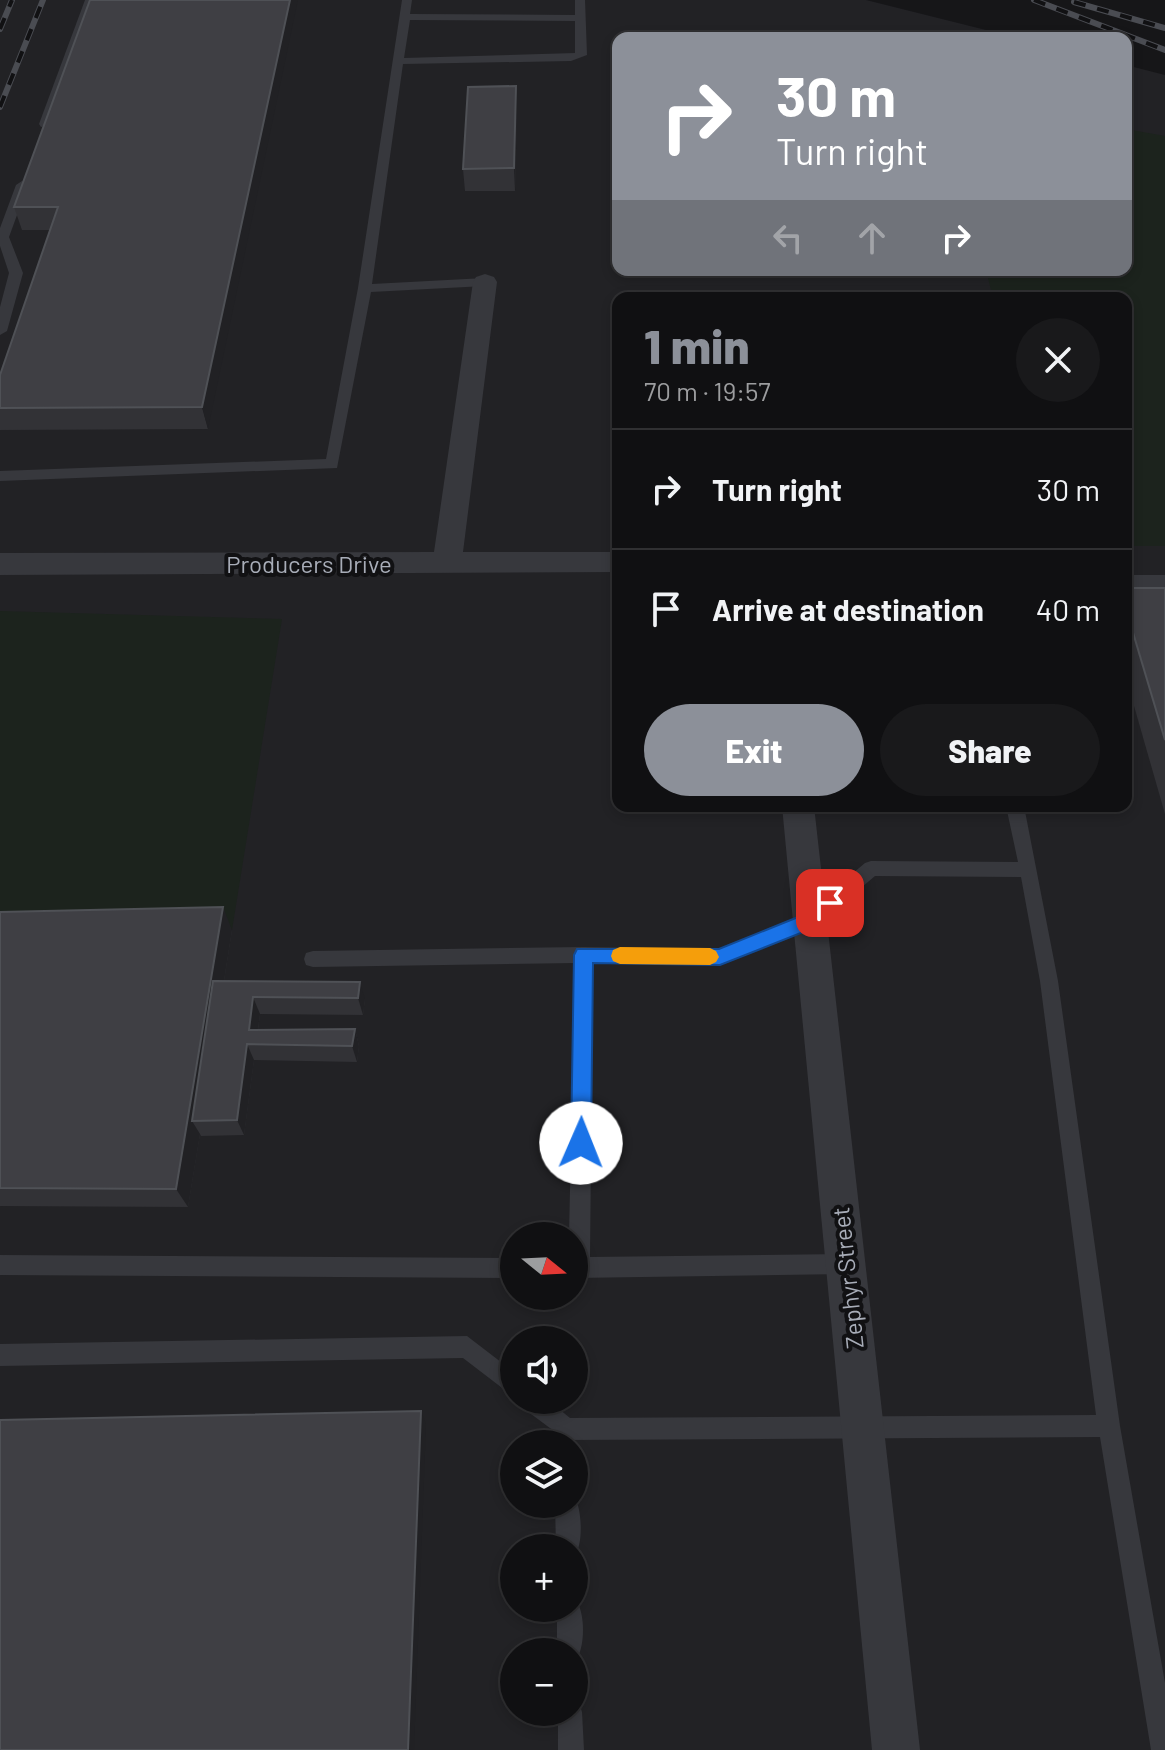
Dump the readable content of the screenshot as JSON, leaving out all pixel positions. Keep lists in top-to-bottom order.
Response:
{
  "streets": {
    "street": ["Producers Drive", "Zephyr Street"]
  },
  "north": "right",
  "page": {
    "turn": ["30 m", "Turn right"],
    "heading": ["1 min", "70 m · 19:57"],
    "list": [
      {
        "name": "Turn right",
        "value": "30 m"
      },
      {
        "name": "Arrive at destination",
        "value": "40 m"
      }
    ],
    "buttons": ["Exit", "Share"],
    "map_buttons": ["+", "−"]
  }
}
